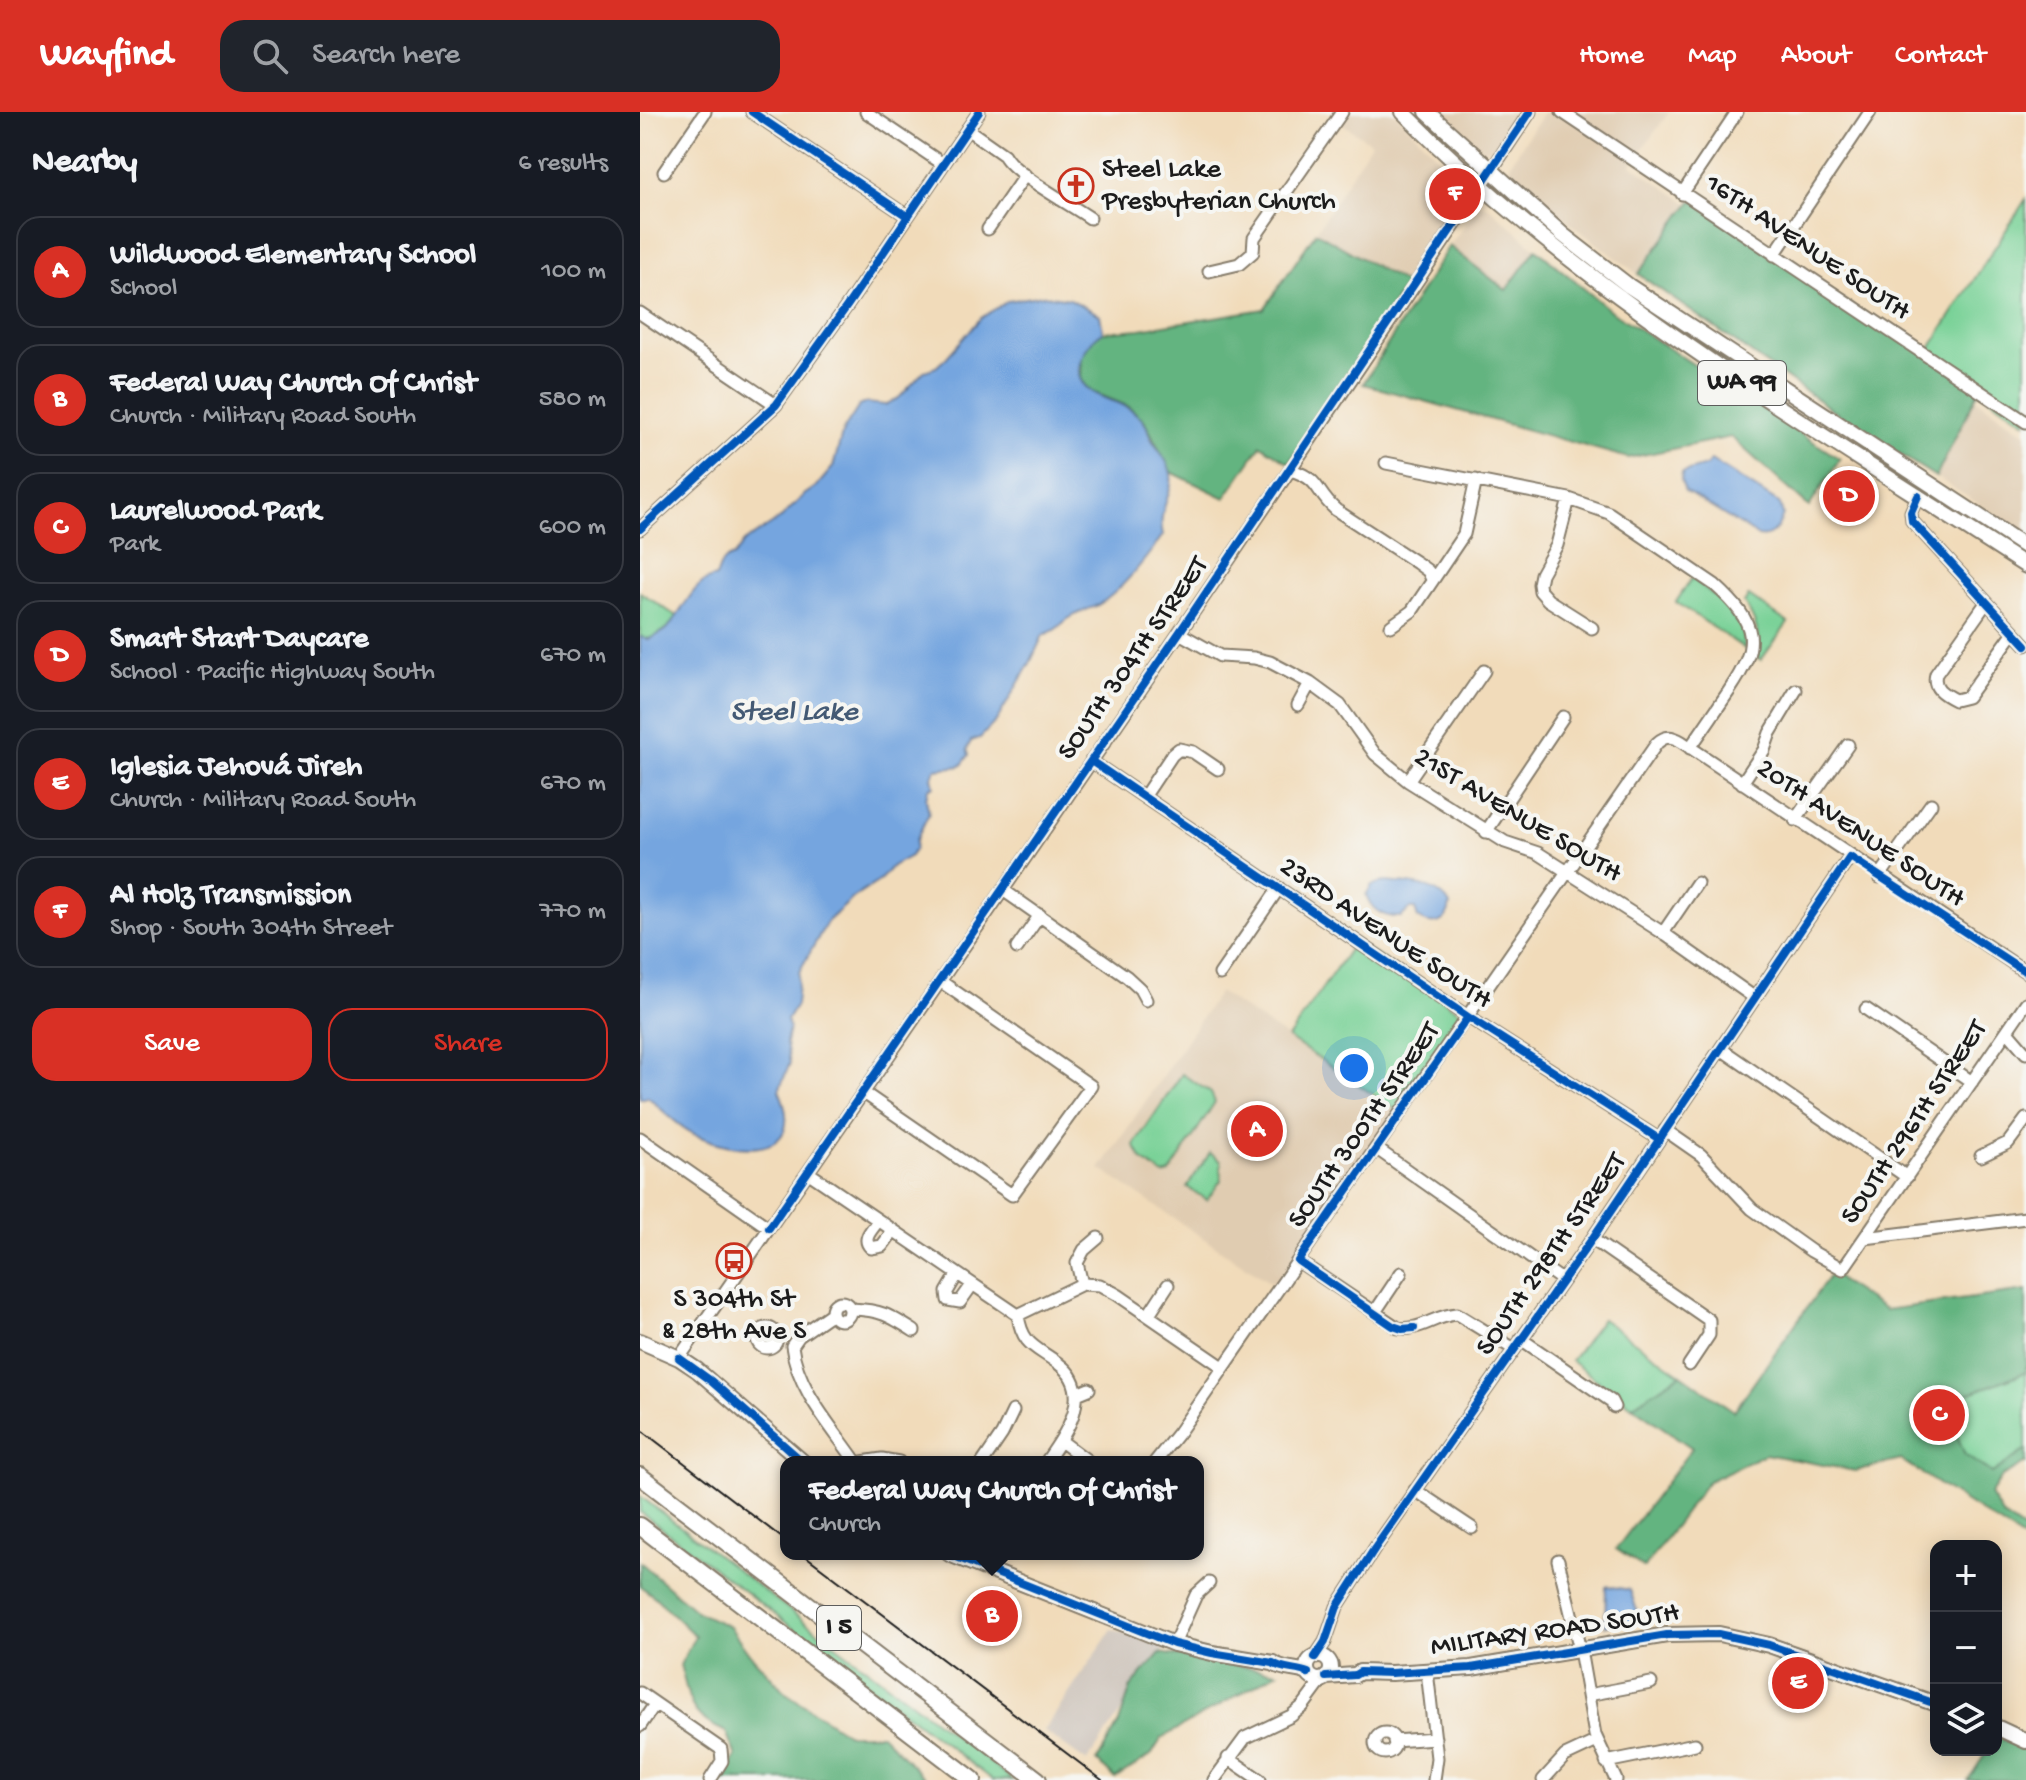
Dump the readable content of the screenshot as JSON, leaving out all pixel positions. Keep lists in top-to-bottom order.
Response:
{
  "streets": {
    "highway": ["I 5"],
    "main road": ["WA 99", "MILITARY ROAD SOUTH"],
    "street": [
      "16TH AVENUE SOUTH",
      "SOUTH 304TH STREET",
      "21ST AVENUE SOUTH",
      "20TH AVENUE SOUTH",
      "23RD AVENUE SOUTH",
      "SOUTH 296TH STREET",
      "SOUTH 300TH STREET",
      "SOUTH 298TH STREET"
    ]
  },
  "crossings": [
    ["WA 99", "SOUTH 304TH STREET"],
    ["SOUTH 304TH STREET", "21ST AVENUE SOUTH"],
    ["SOUTH 304TH STREET", "23RD AVENUE SOUTH"],
    ["21ST AVENUE SOUTH", "SOUTH 300TH STREET"],
    ["21ST AVENUE SOUTH", "SOUTH 298TH STREET"],
    ["20TH AVENUE SOUTH", "SOUTH 300TH STREET"],
    ["20TH AVENUE SOUTH", "SOUTH 298TH STREET"],
    ["23RD AVENUE SOUTH", "SOUTH 296TH STREET"],
    ["23RD AVENUE SOUTH", "SOUTH 300TH STREET"],
    ["23RD AVENUE SOUTH", "SOUTH 298TH STREET"],
    ["SOUTH 298TH STREET", "MILITARY ROAD SOUTH"]
  ],
  "water": ["Steel Lake"],
  "places": {
    "church": ["Steel Lake Presbyterian Church"],
    "bus stop": ["S 304th St & 28th Ave S"]
  },
  "page": {
    "header": "Wayfind",
    "search": "Search here",
    "nav": [
      "Home",
      "Map",
      "About",
      "Contact"
    ],
    "heading": ["Nearby", "6 results"],
    "pins": [
      "F",
      "D",
      "A",
      "C",
      "B",
      "E"
    ],
    "list": [
      {
        "mark": "A",
        "name": "Wildwood Elementary School",
        "note": "School",
        "value": "100 m"
      },
      {
        "mark": "B",
        "name": "Federal Way Church Of Christ",
        "note": "Church · Military Road South",
        "value": "580 m"
      },
      {
        "mark": "C",
        "name": "Laurelwood Park",
        "note": "Park",
        "value": "600 m"
      },
      {
        "mark": "D",
        "name": "Smart Start Daycare",
        "note": "School · Pacific Highway South",
        "value": "670 m"
      },
      {
        "mark": "E",
        "name": "Iglesia Jehová Jireh",
        "note": "Church · Military Road South",
        "value": "670 m"
      },
      {
        "mark": "F",
        "name": "Al Holz Transmission",
        "note": "Shop · South 304th Street",
        "value": "770 m"
      }
    ],
    "buttons": ["Save", "Share"],
    "popup": ["Federal Way Church Of Christ", "Church"],
    "map_buttons": ["+", "−"]
  }
}
